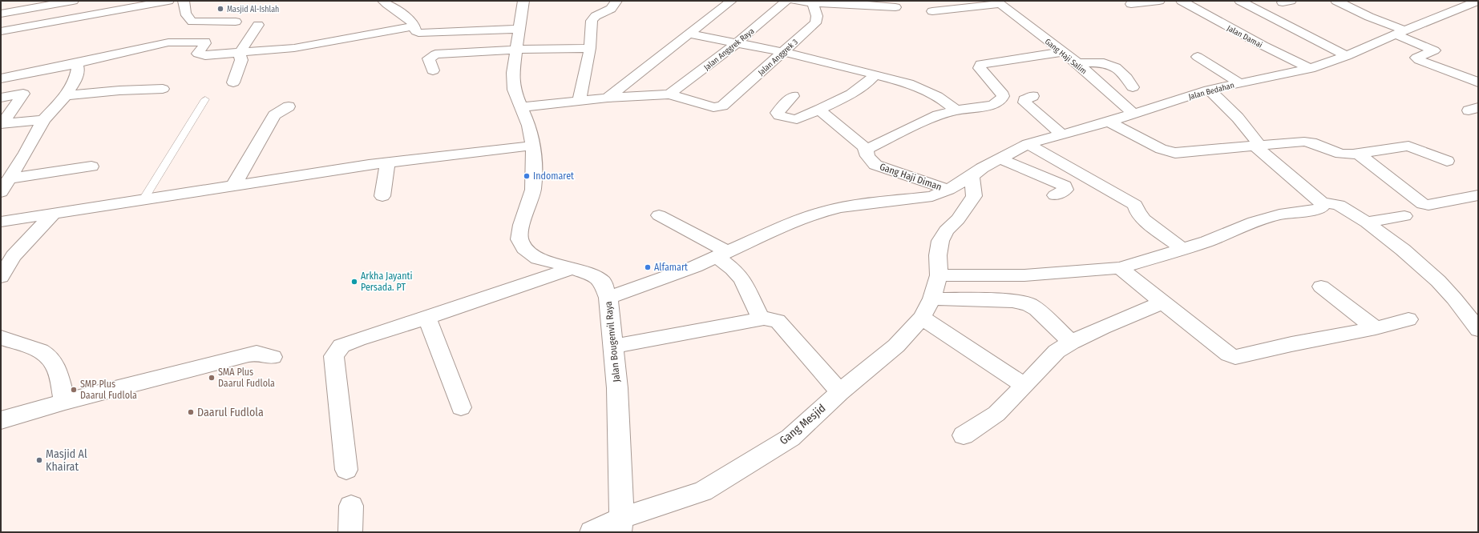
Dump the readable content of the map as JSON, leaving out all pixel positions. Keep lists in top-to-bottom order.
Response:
{
  "streets": {
    "street": [
      "Jalan Damai",
      "Jalan Anggrek Raya",
      "Gang Haji Salim",
      "Jalan Anggrek 3",
      "Jalan Bedahan",
      "Gang Haji Diman",
      "Jalan Bougenvil Raya",
      "Gang Mesjid"
    ]
  },
  "crossings": [
    ["Jalan Damai", "Jalan Bedahan"],
    ["Jalan Anggrek Raya", "Jalan Anggrek 3"],
    ["Gang Haji Salim", "Jalan Bedahan"],
    ["Jalan Bedahan", "Gang Haji Diman"],
    ["Jalan Bedahan", "Jalan Bougenvil Raya"],
    ["Jalan Bedahan", "Gang Mesjid"],
    ["Jalan Bougenvil Raya", "Gang Mesjid"]
  ],
  "places": [
    "Masjid Al-Ishlah",
    "Indomaret",
    "Alfamart",
    "Arkha Jayanti Persada. PT",
    "SMA Plus Daarul Fudlola",
    "SMP Plus Daarul Fudlola",
    "Daarul Fudlola",
    "Masjid Al Khairat"
  ]
}
